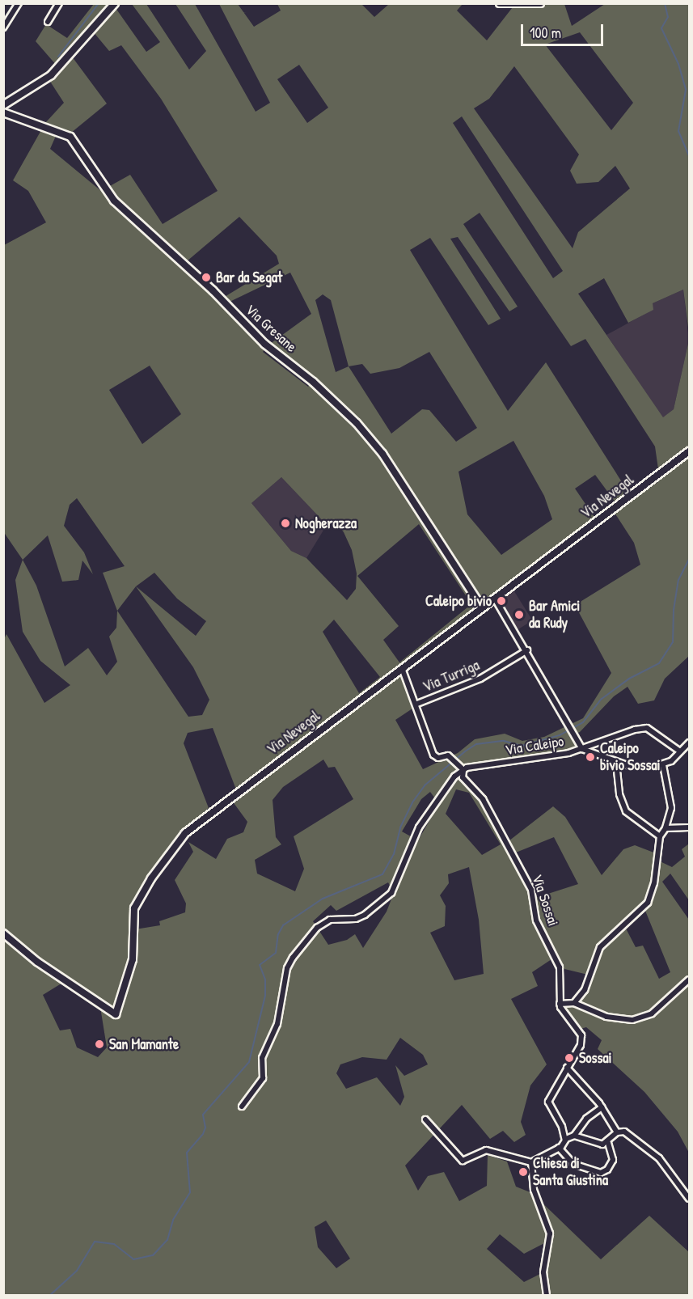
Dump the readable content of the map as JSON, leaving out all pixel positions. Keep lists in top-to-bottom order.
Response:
{
  "streets": {
    "main road": ["Via Gresane", "Via Nevegal"],
    "street": ["Via Turriga", "Via Caleipo", "Via Sossai"]
  },
  "crossings": [
    ["Via Gresane", "Via Nevegal"],
    ["Via Nevegal", "Via Turriga"],
    ["Via Caleipo", "Via Sossai"]
  ],
  "places": [
    "Bar da Segat",
    "Nogherazza",
    "Caleipo bivio",
    "Bar Amici da Rudy",
    "Caleipo bivio Sossai",
    "San Mamante",
    "Sossai",
    "Chiesa di Santa Giustina"
  ],
  "scale_bar": "100 m"
}
